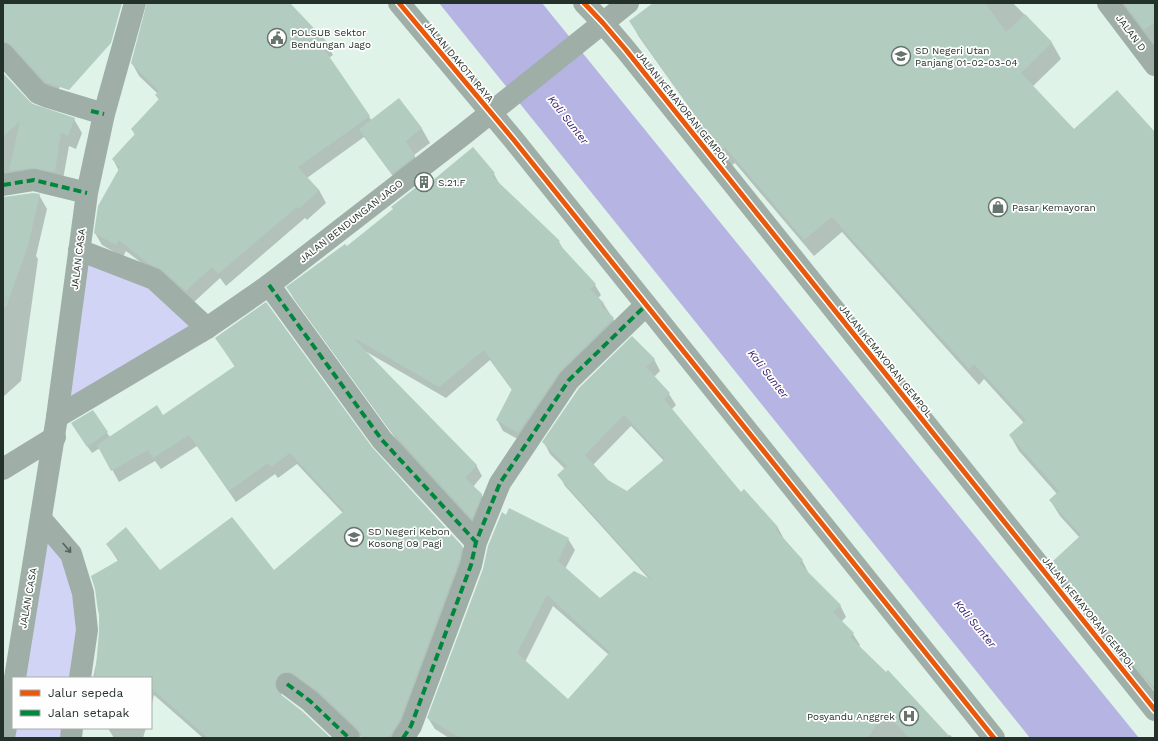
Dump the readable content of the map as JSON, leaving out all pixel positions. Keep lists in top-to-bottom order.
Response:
{
  "streets": {
    "street": [
      "JALAN D",
      "JALAN DAKOTA RAYA",
      "JALAN KEMAYORAN GEMPOL",
      "JALAN BENDUNGAN JAGO",
      "JALAN CASA"
    ]
  },
  "crossings": [
    ["JALAN DAKOTA RAYA", "JALAN BENDUNGAN JAGO"],
    ["JALAN KEMAYORAN GEMPOL", "JALAN BENDUNGAN JAGO"],
    ["JALAN BENDUNGAN JAGO", "JALAN CASA"]
  ],
  "water": ["Kali Sunter"],
  "places": {
    "public building": ["POLSUB Sektor Bendungan Jago"],
    "school or university": ["SD Negeri Utan Panjang 01-02-03-04", "SD Negeri Kebon Kosong 09 Pagi"],
    "building": ["S.21.F"],
    "shop": ["Pasar Kemayoran"],
    "hospital": ["Posyandu Anggrek"]
  },
  "legend": ["Jalur sepeda", "Jalan setapak"]
}
